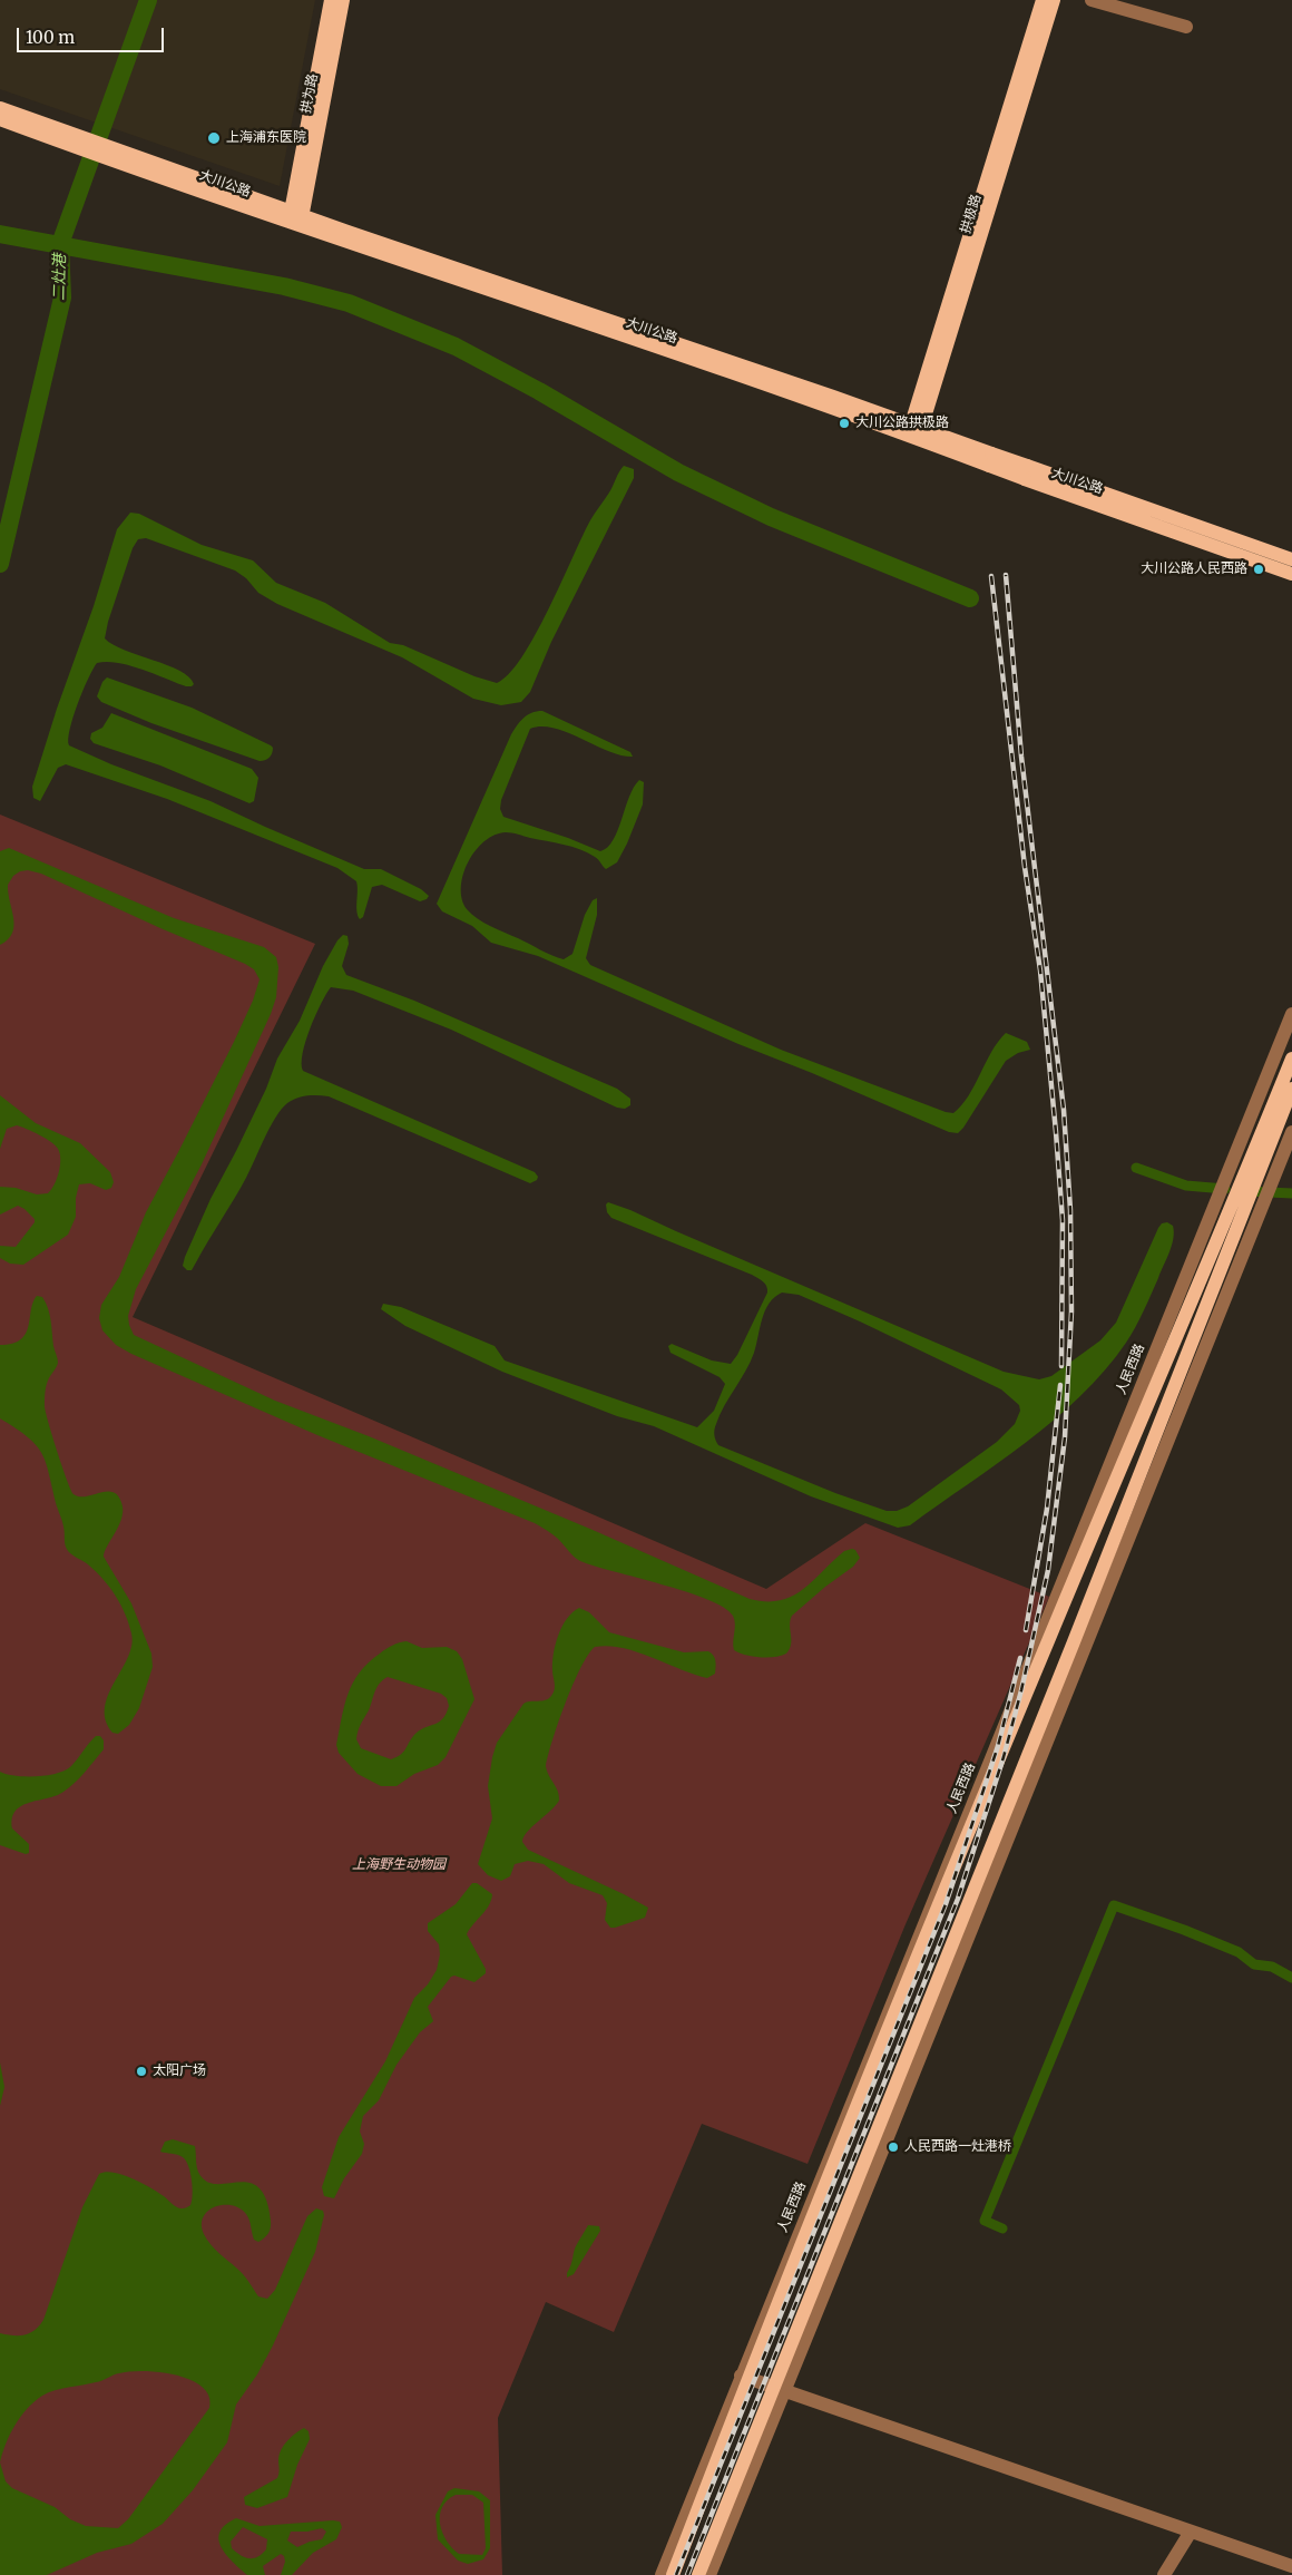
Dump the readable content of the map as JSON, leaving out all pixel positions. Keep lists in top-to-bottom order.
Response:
{
  "streets": {
    "main road": [
      "拱为路",
      "大川公路",
      "拱极路",
      "人民西路"
    ]
  },
  "crossings": [
    ["拱为路", "大川公路"],
    ["大川公路", "拱极路"]
  ],
  "water": ["二灶港"],
  "parks": ["上海野生动物园"],
  "places": [
    "上海浦东医院",
    "大川公路拱极路",
    "大川公路人民西路",
    "太阳广场",
    "人民西路一灶港桥"
  ],
  "scale_bar": "100 m"
}
